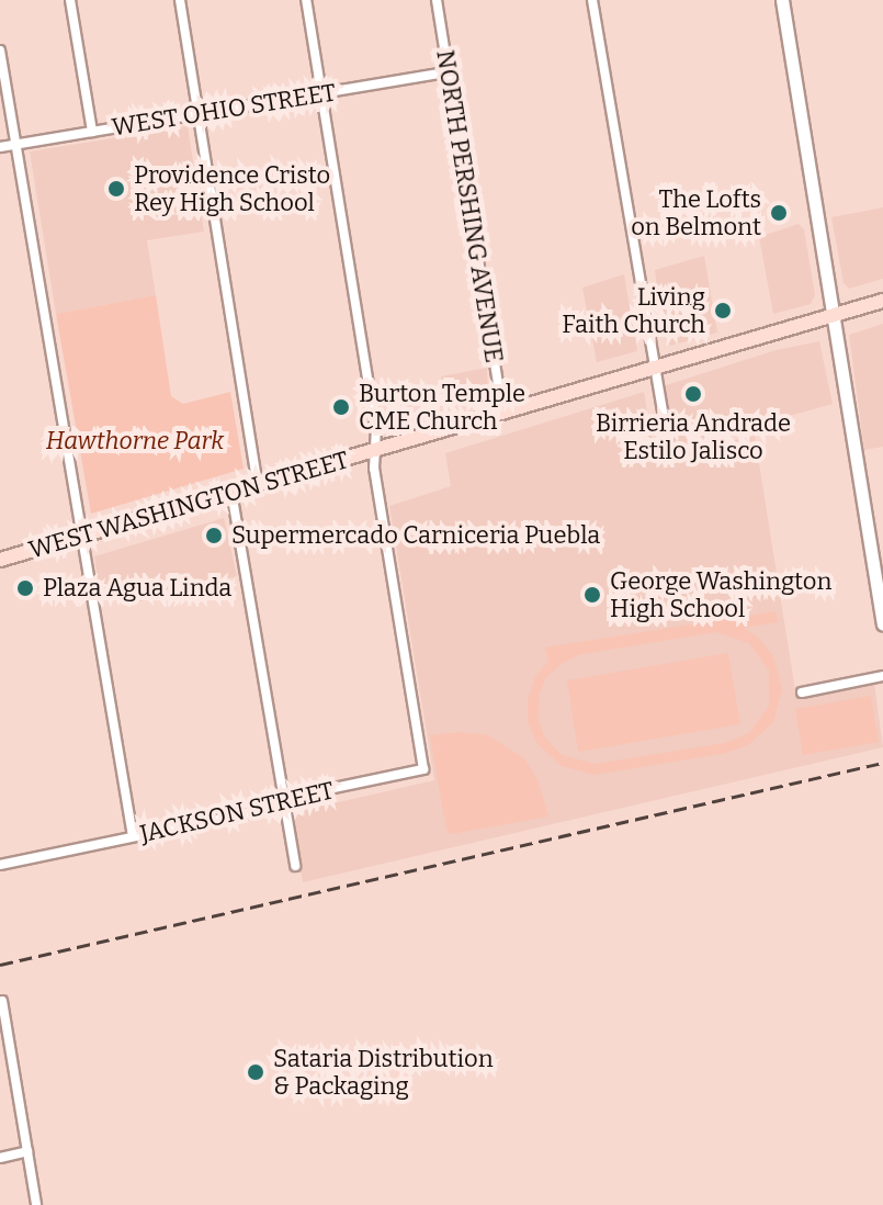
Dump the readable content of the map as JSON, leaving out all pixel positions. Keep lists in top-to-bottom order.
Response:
{
  "streets": {
    "main road": ["WEST WASHINGTON STREET"],
    "street": ["WEST OHIO STREET", "NORTH PERSHING AVENUE", "JACKSON STREET"]
  },
  "crossings": [
    ["WEST OHIO STREET", "NORTH PERSHING AVENUE"],
    ["NORTH PERSHING AVENUE", "WEST WASHINGTON STREET"],
    ["WEST WASHINGTON STREET", "JACKSON STREET"]
  ],
  "parks": ["Hawthorne Park"],
  "places": [
    "Providence Cristo Rey High School",
    "The Lofts on Belmont",
    "Living Faith Church",
    "Birrieria Andrade Estilo Jalisco",
    "Burton Temple CME Church",
    "Supermercado Carniceria Puebla",
    "Plaza Agua Linda",
    "George Washington High School",
    "Sataria Distribution & Packaging"
  ]
}
